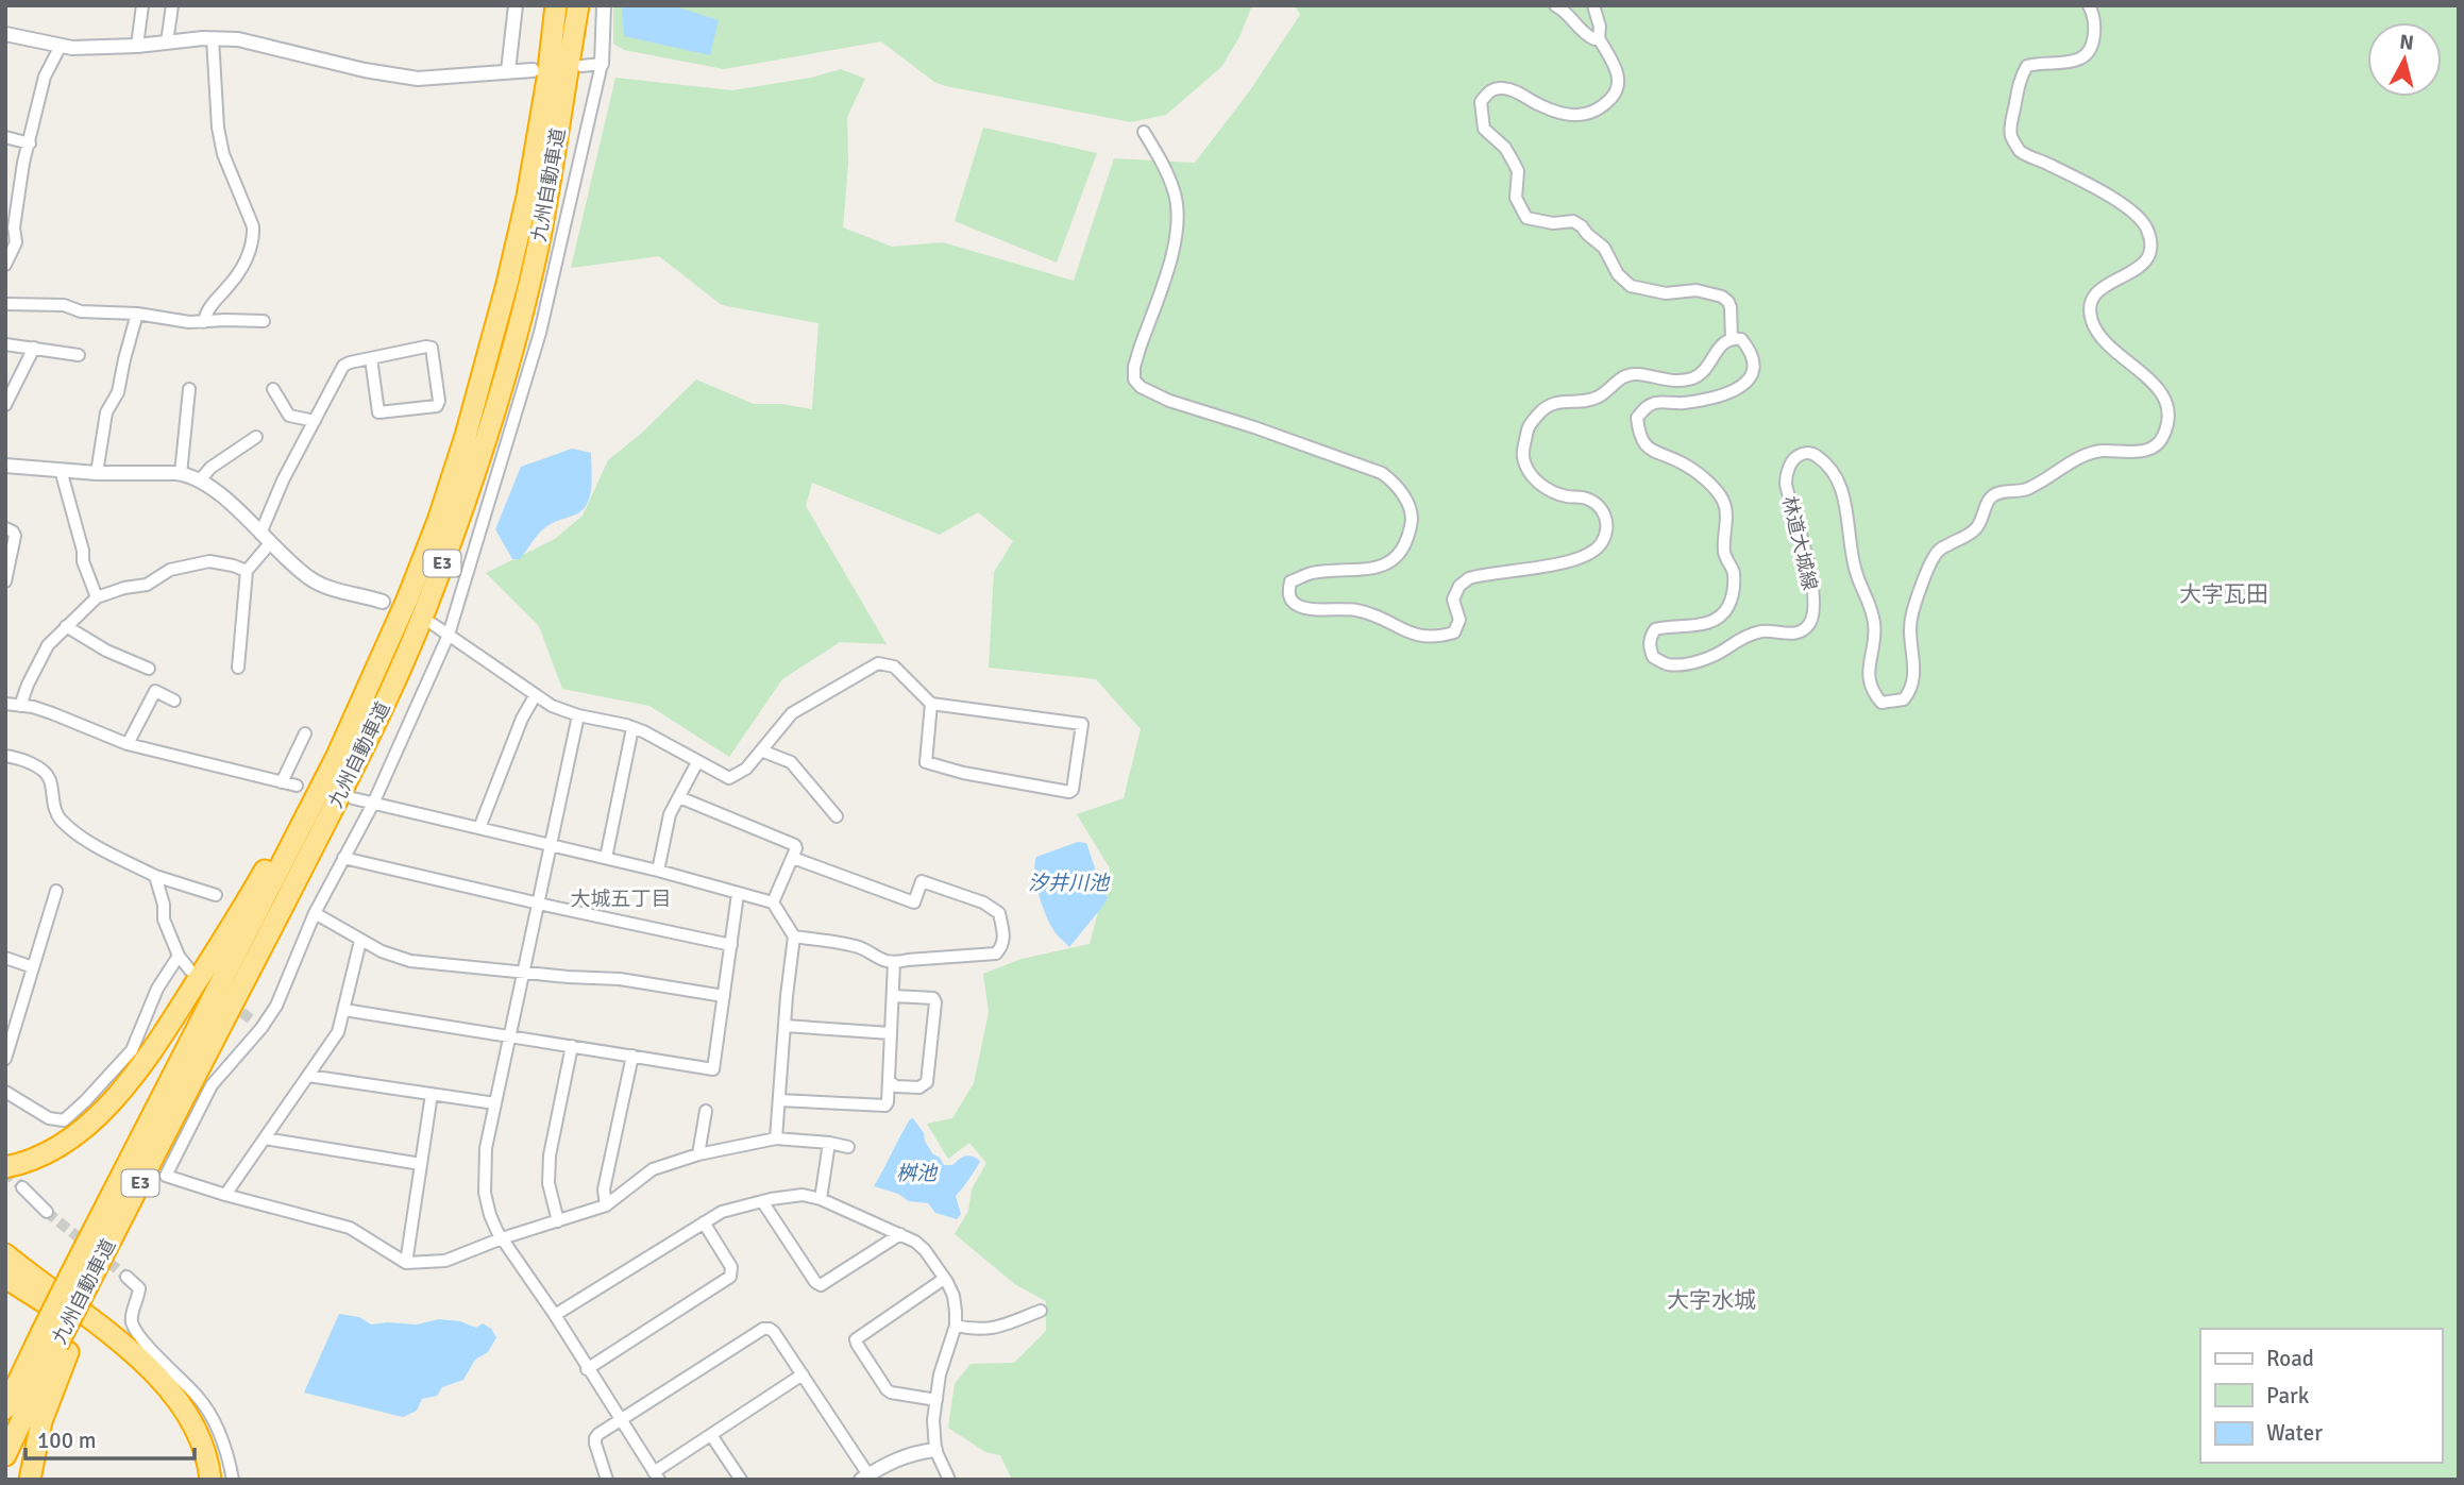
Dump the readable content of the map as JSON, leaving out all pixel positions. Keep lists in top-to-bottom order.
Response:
{
  "streets": {
    "highway": ["九州自動車道", "E3"],
    "street": ["林道大城線"]
  },
  "districts": ["大字瓦田", "大城五丁目", "大字水城"],
  "water": ["汐井川池", "桝池"],
  "legend": ["Road", "Park", "Water"],
  "scale_bar": "100 m",
  "north": "top"
}
